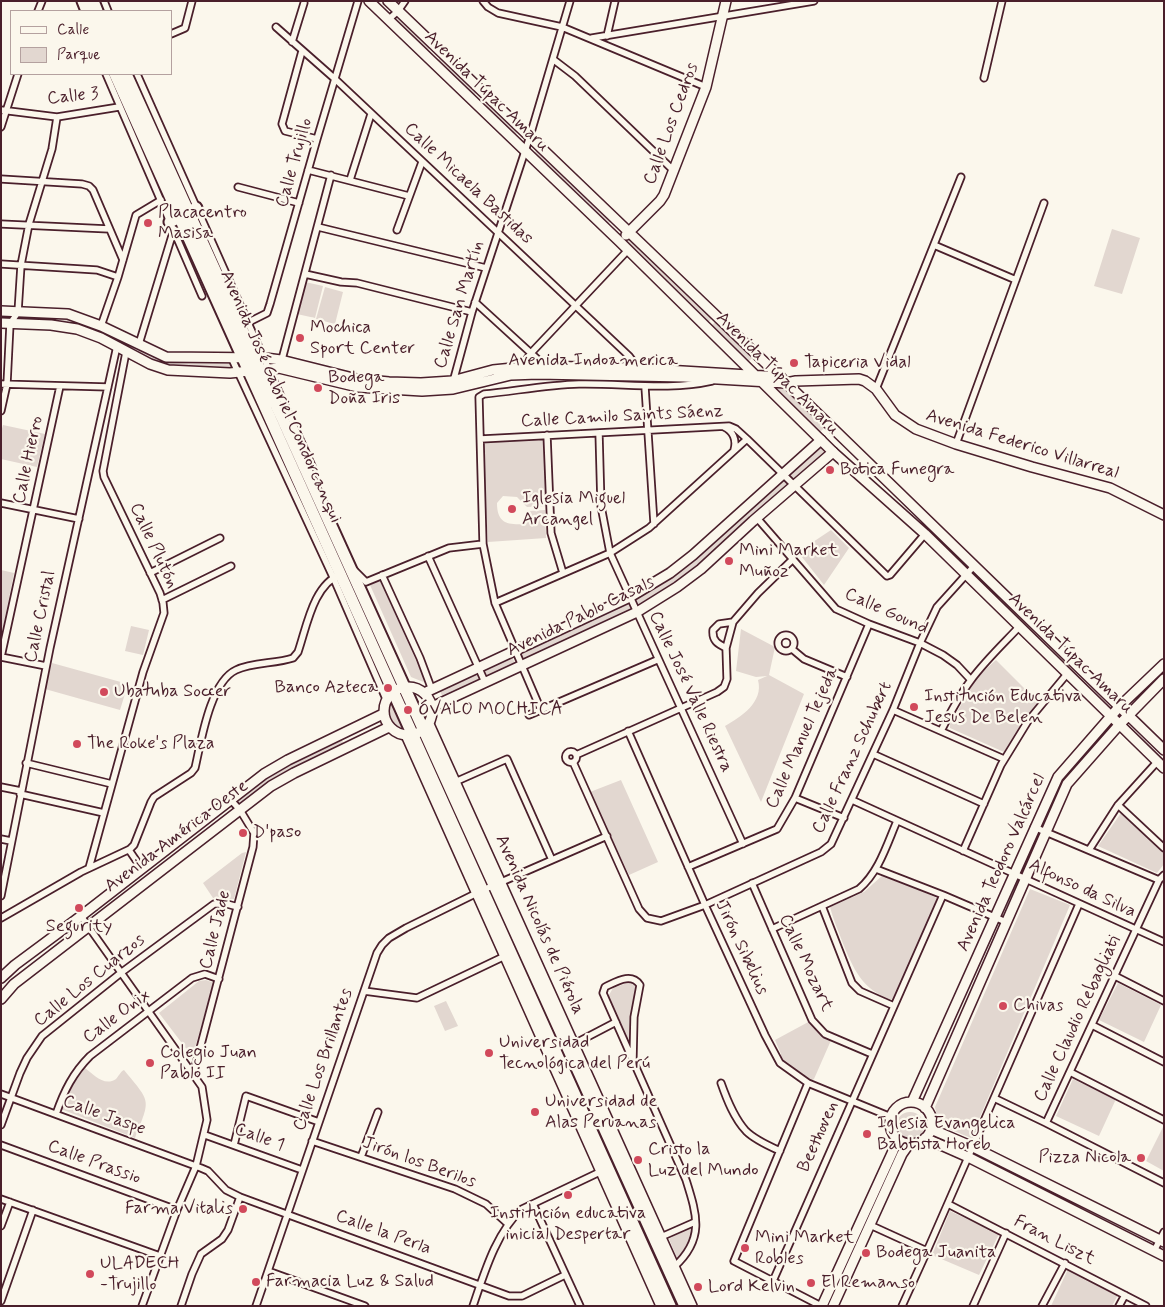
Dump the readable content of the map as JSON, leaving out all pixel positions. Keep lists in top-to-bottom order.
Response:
{
  "streets": {
    "highway": ["Avenida José Gabriel Condorcanqui", "Avenida Nicolás de Piérola"],
    "main road": [
      "Avenida Túpac Amaru",
      "Calle Los Cedros",
      "Avenida Indoamerica",
      "Avenida Federico Villarreal",
      "Avenida Pablo Casals",
      "Avenida América Oeste",
      "Avenida Teodoro Valcárcel"
    ],
    "street": [
      "Calle 3",
      "Calle Trujillo",
      "Calle Micaela Bastidas",
      "Calle San Martín",
      "Calle Camilo Saints Sáenz",
      "Calle Hierro",
      "Calle Plutón",
      "Calle Gound",
      "Calle Cristal",
      "Calle José Valle Riestra",
      "Calle Manuel Tejeda",
      "Calle Franz Schubert",
      "Alfonso da Silva",
      "Calle Jade",
      "Jirón Sibelius",
      "Calle Mozart",
      "Calle Los Cuarzos",
      "Calle Onix",
      "Calle Claudio Rebagliati",
      "Calle Los Brillantes",
      "Calle Jaspe",
      "Beethoven",
      "Calle 1",
      "Calle Prassio",
      "Jirón los Berilos",
      "Calle la Perla",
      "Fran Liszt"
    ]
  },
  "crossings": [
    ["Avenida Túpac Amaru", "Calle Los Cedros"],
    ["Avenida Túpac Amaru", "Calle San Martín"],
    ["Avenida Túpac Amaru", "Avenida Indoamerica"],
    ["Avenida Túpac Amaru", "Calle Camilo Saints Sáenz"],
    ["Avenida Túpac Amaru", "Avenida Federico Villarreal"],
    ["Avenida Túpac Amaru", "Avenida Pablo Casals"],
    ["Avenida Túpac Amaru", "Calle Franz Schubert"],
    ["Avenida Túpac Amaru", "Avenida Teodoro Valcárcel"],
    ["Calle Trujillo", "Calle Micaela Bastidas"],
    ["Calle Micaela Bastidas", "Calle San Martín"],
    ["Calle Micaela Bastidas", "Avenida Indoamerica"],
    ["Calle San Martín", "Avenida Indoamerica"],
    ["Avenida Indoamerica", "Avenida José Gabriel Condorcanqui"],
    ["Avenida Indoamerica", "Avenida Federico Villarreal"],
    ["Avenida Indoamerica", "Calle Plutón"],
    ["Avenida Indoamerica", "Calle Cristal"],
    ["Avenida José Gabriel Condorcanqui", "Avenida Nicolás de Piérola"],
    ["Calle Camilo Saints Sáenz", "Avenida Pablo Casals"],
    ["Calle Camilo Saints Sáenz", "Calle José Valle Riestra"],
    ["Calle Gound", "Avenida Pablo Casals"],
    ["Calle Gound", "Calle Manuel Tejeda"],
    ["Calle Gound", "Calle Franz Schubert"],
    ["Avenida Pablo Casals", "Calle José Valle Riestra"],
    ["Calle José Valle Riestra", "Calle Manuel Tejeda"],
    ["Calle Manuel Tejeda", "Jirón Sibelius"],
    ["Calle Franz Schubert", "Alfonso da Silva"],
    ["Calle Franz Schubert", "Jirón Sibelius"],
    ["Calle Franz Schubert", "Calle Mozart"],
    ["Calle Franz Schubert", "Calle Los Brillantes"],
    ["Avenida América Oeste", "Calle Jade"],
    ["Avenida Teodoro Valcárcel", "Alfonso da Silva"],
    ["Avenida Teodoro Valcárcel", "Jirón Sibelius"],
    ["Alfonso da Silva", "Calle Claudio Rebagliati"],
    ["Avenida Nicolás de Piérola", "Calle Los Brillantes"],
    ["Calle Jade", "Calle Los Cuarzos"],
    ["Calle Jade", "Calle Onix"],
    ["Jirón Sibelius", "Beethoven"],
    ["Calle Mozart", "Beethoven"],
    ["Calle Los Cuarzos", "Calle Jaspe"],
    ["Calle Onix", "Calle Jaspe"],
    ["Calle Los Brillantes", "Calle 1"],
    ["Calle Los Brillantes", "Jirón los Berilos"],
    ["Calle Los Brillantes", "Calle la Perla"],
    ["Calle Jaspe", "Calle la Perla"]
  ],
  "places": [
    "Placacentro Masisa",
    "Mochica Sport Center",
    "Tapiceria Vidal",
    "Bodega Doña Iris",
    "Botica Funegra",
    "Iglesia Miguel Arcangel",
    "Mini Market Muñoz",
    "Banco Azteca",
    "Ubatuba Soccer",
    "Institución Educativa Jesus De Belen",
    "ÓVALO MOCHICA",
    "The Roke's Plaza",
    "D'paso",
    "Segurity",
    "Chivas",
    "Universidad Tecnológica del Perú",
    "Colegio Juan Pablo II",
    "Universidad de Alas Peruanas",
    "Iglesia Evangelica Babtista Horeb",
    "Pizza Nicola",
    "Cristo la Luz del Mundo",
    "Institución educativa inicial Despertar",
    "Farma Vitalis",
    "Mini Market Robles",
    "Bodega Juanita",
    "ULADECH -Trujillo",
    "Farmacia Luz & Salud",
    "El Remanso",
    "Lord Kelvin"
  ],
  "legend": ["Calle", "Parque"]
}
